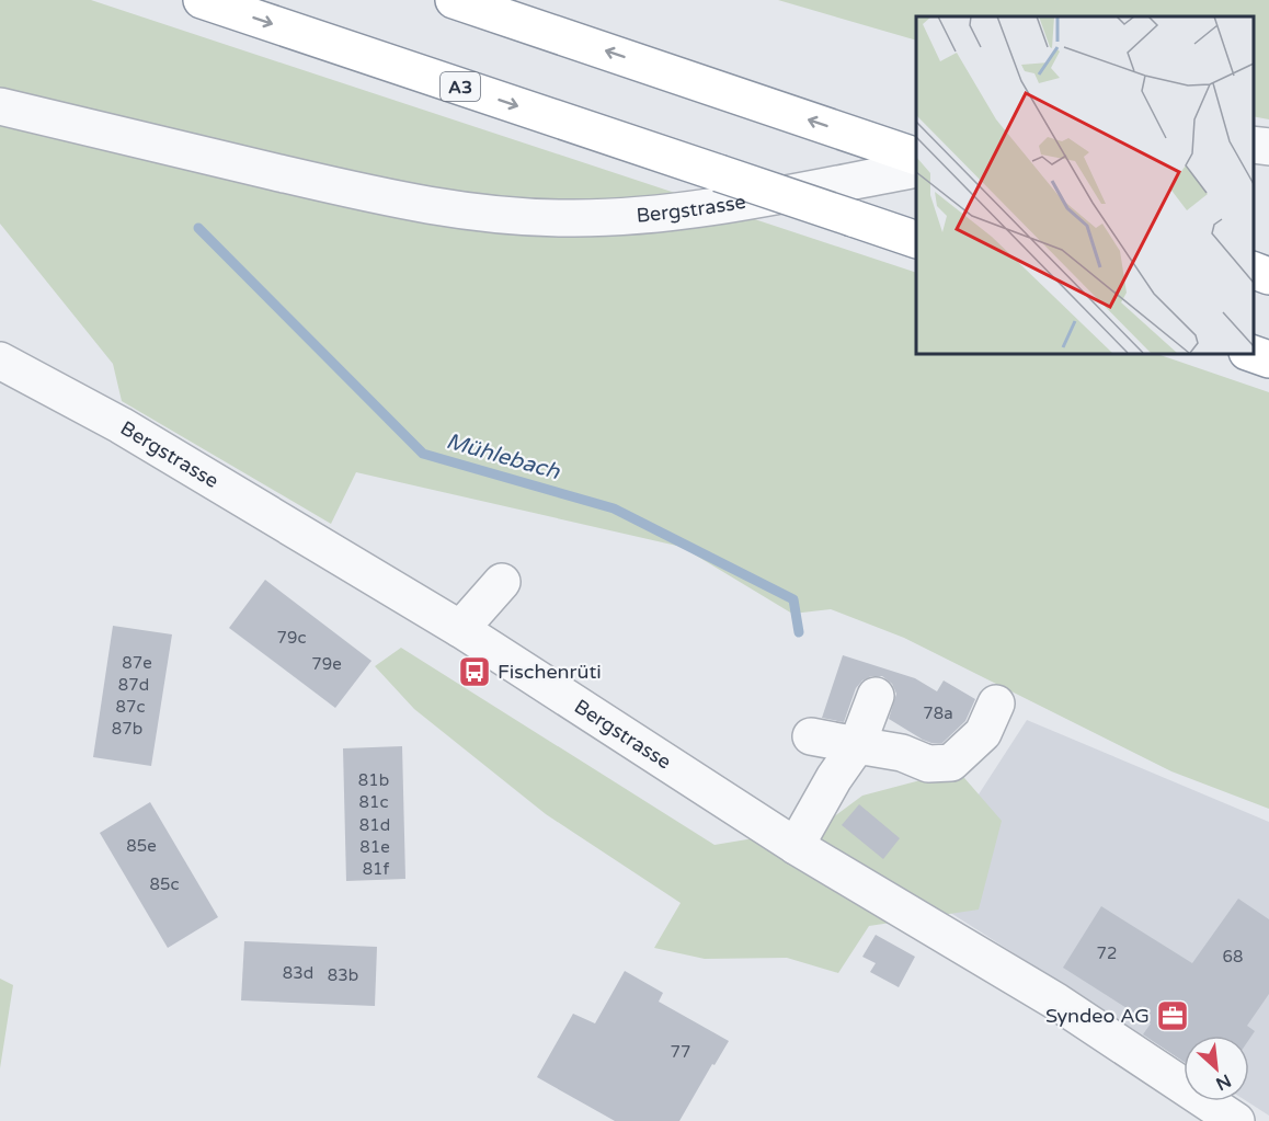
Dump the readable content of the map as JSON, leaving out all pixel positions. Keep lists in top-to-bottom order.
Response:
{
  "streets": {
    "highway": ["A3"],
    "street": ["Bergstrasse"]
  },
  "water": ["Mühlebach"],
  "places": {
    "bus stop": ["Fischenrüti"],
    "office": ["Syndeo AG"]
  },
  "house_numbers": [
    "79c",
    "87e",
    "79e",
    "87d",
    "87c",
    "78a",
    "87b",
    "81b",
    "81c",
    "81d",
    "85e",
    "81e",
    "81f",
    "85c",
    "72",
    "68",
    "83d",
    "83b",
    "77"
  ],
  "north": "bottom right"
}
